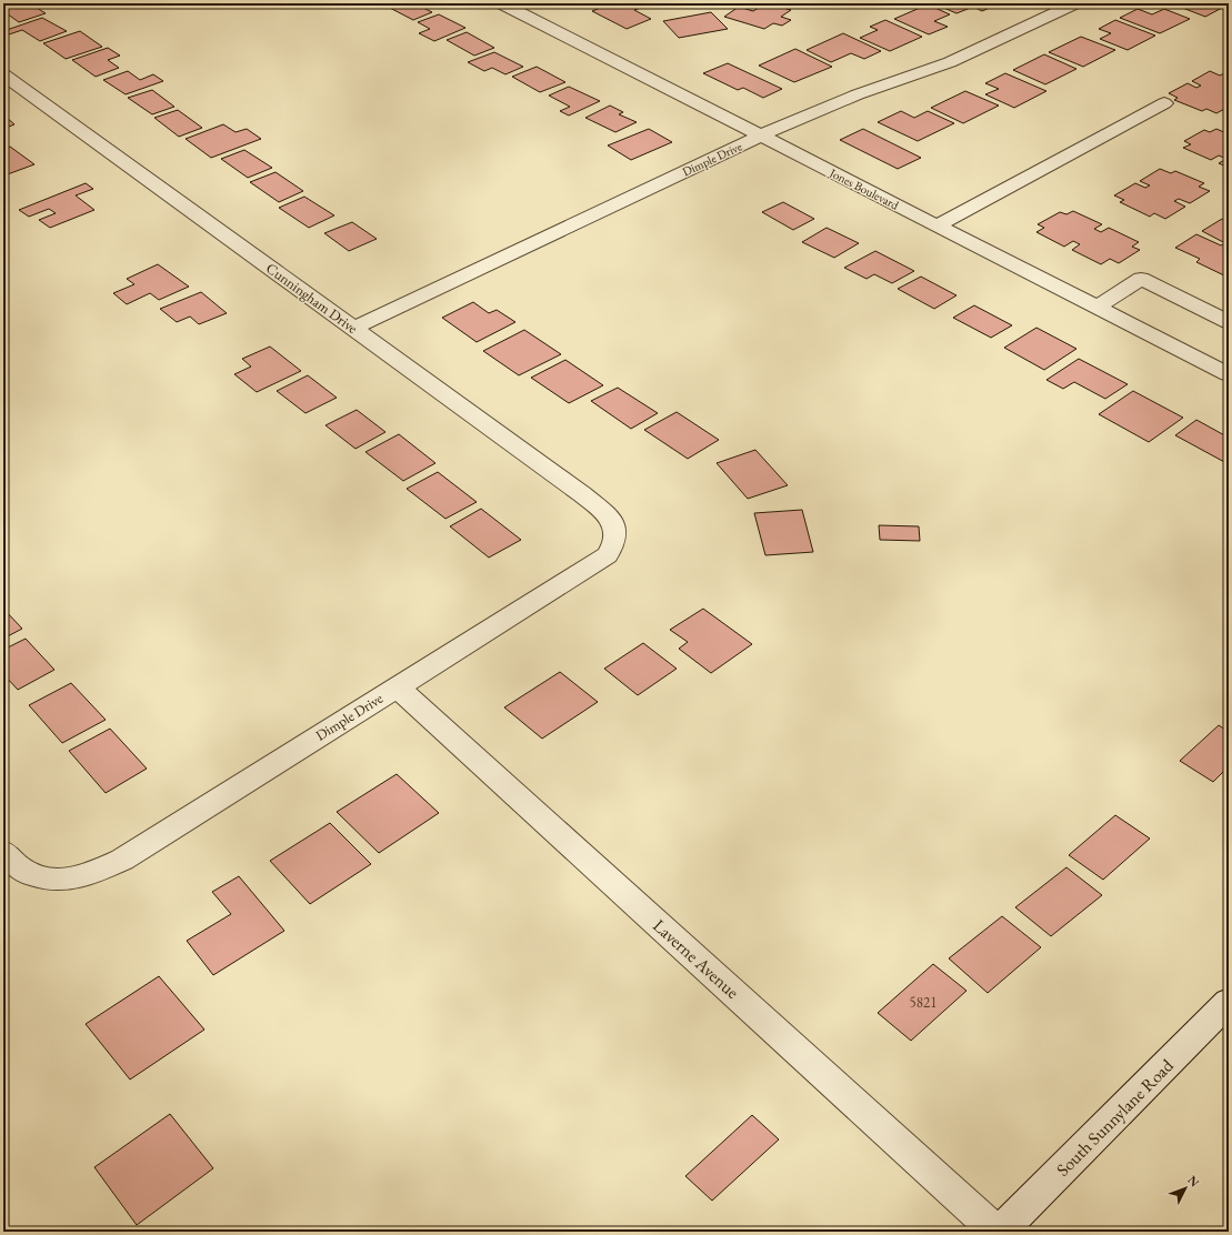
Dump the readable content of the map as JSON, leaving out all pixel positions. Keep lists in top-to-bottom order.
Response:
{
  "streets": {
    "street": [
      "Dimple Drive",
      "Jones Boulevard",
      "Cunningham Drive",
      "Laverne Avenue",
      "South Sunnylane Road"
    ]
  },
  "crossings": [
    ["Dimple Drive", "Jones Boulevard"],
    ["Dimple Drive", "Cunningham Drive"],
    ["Dimple Drive", "Laverne Avenue"],
    ["Laverne Avenue", "South Sunnylane Road"]
  ],
  "house_numbers": ["5821"],
  "north": "top right"
}
